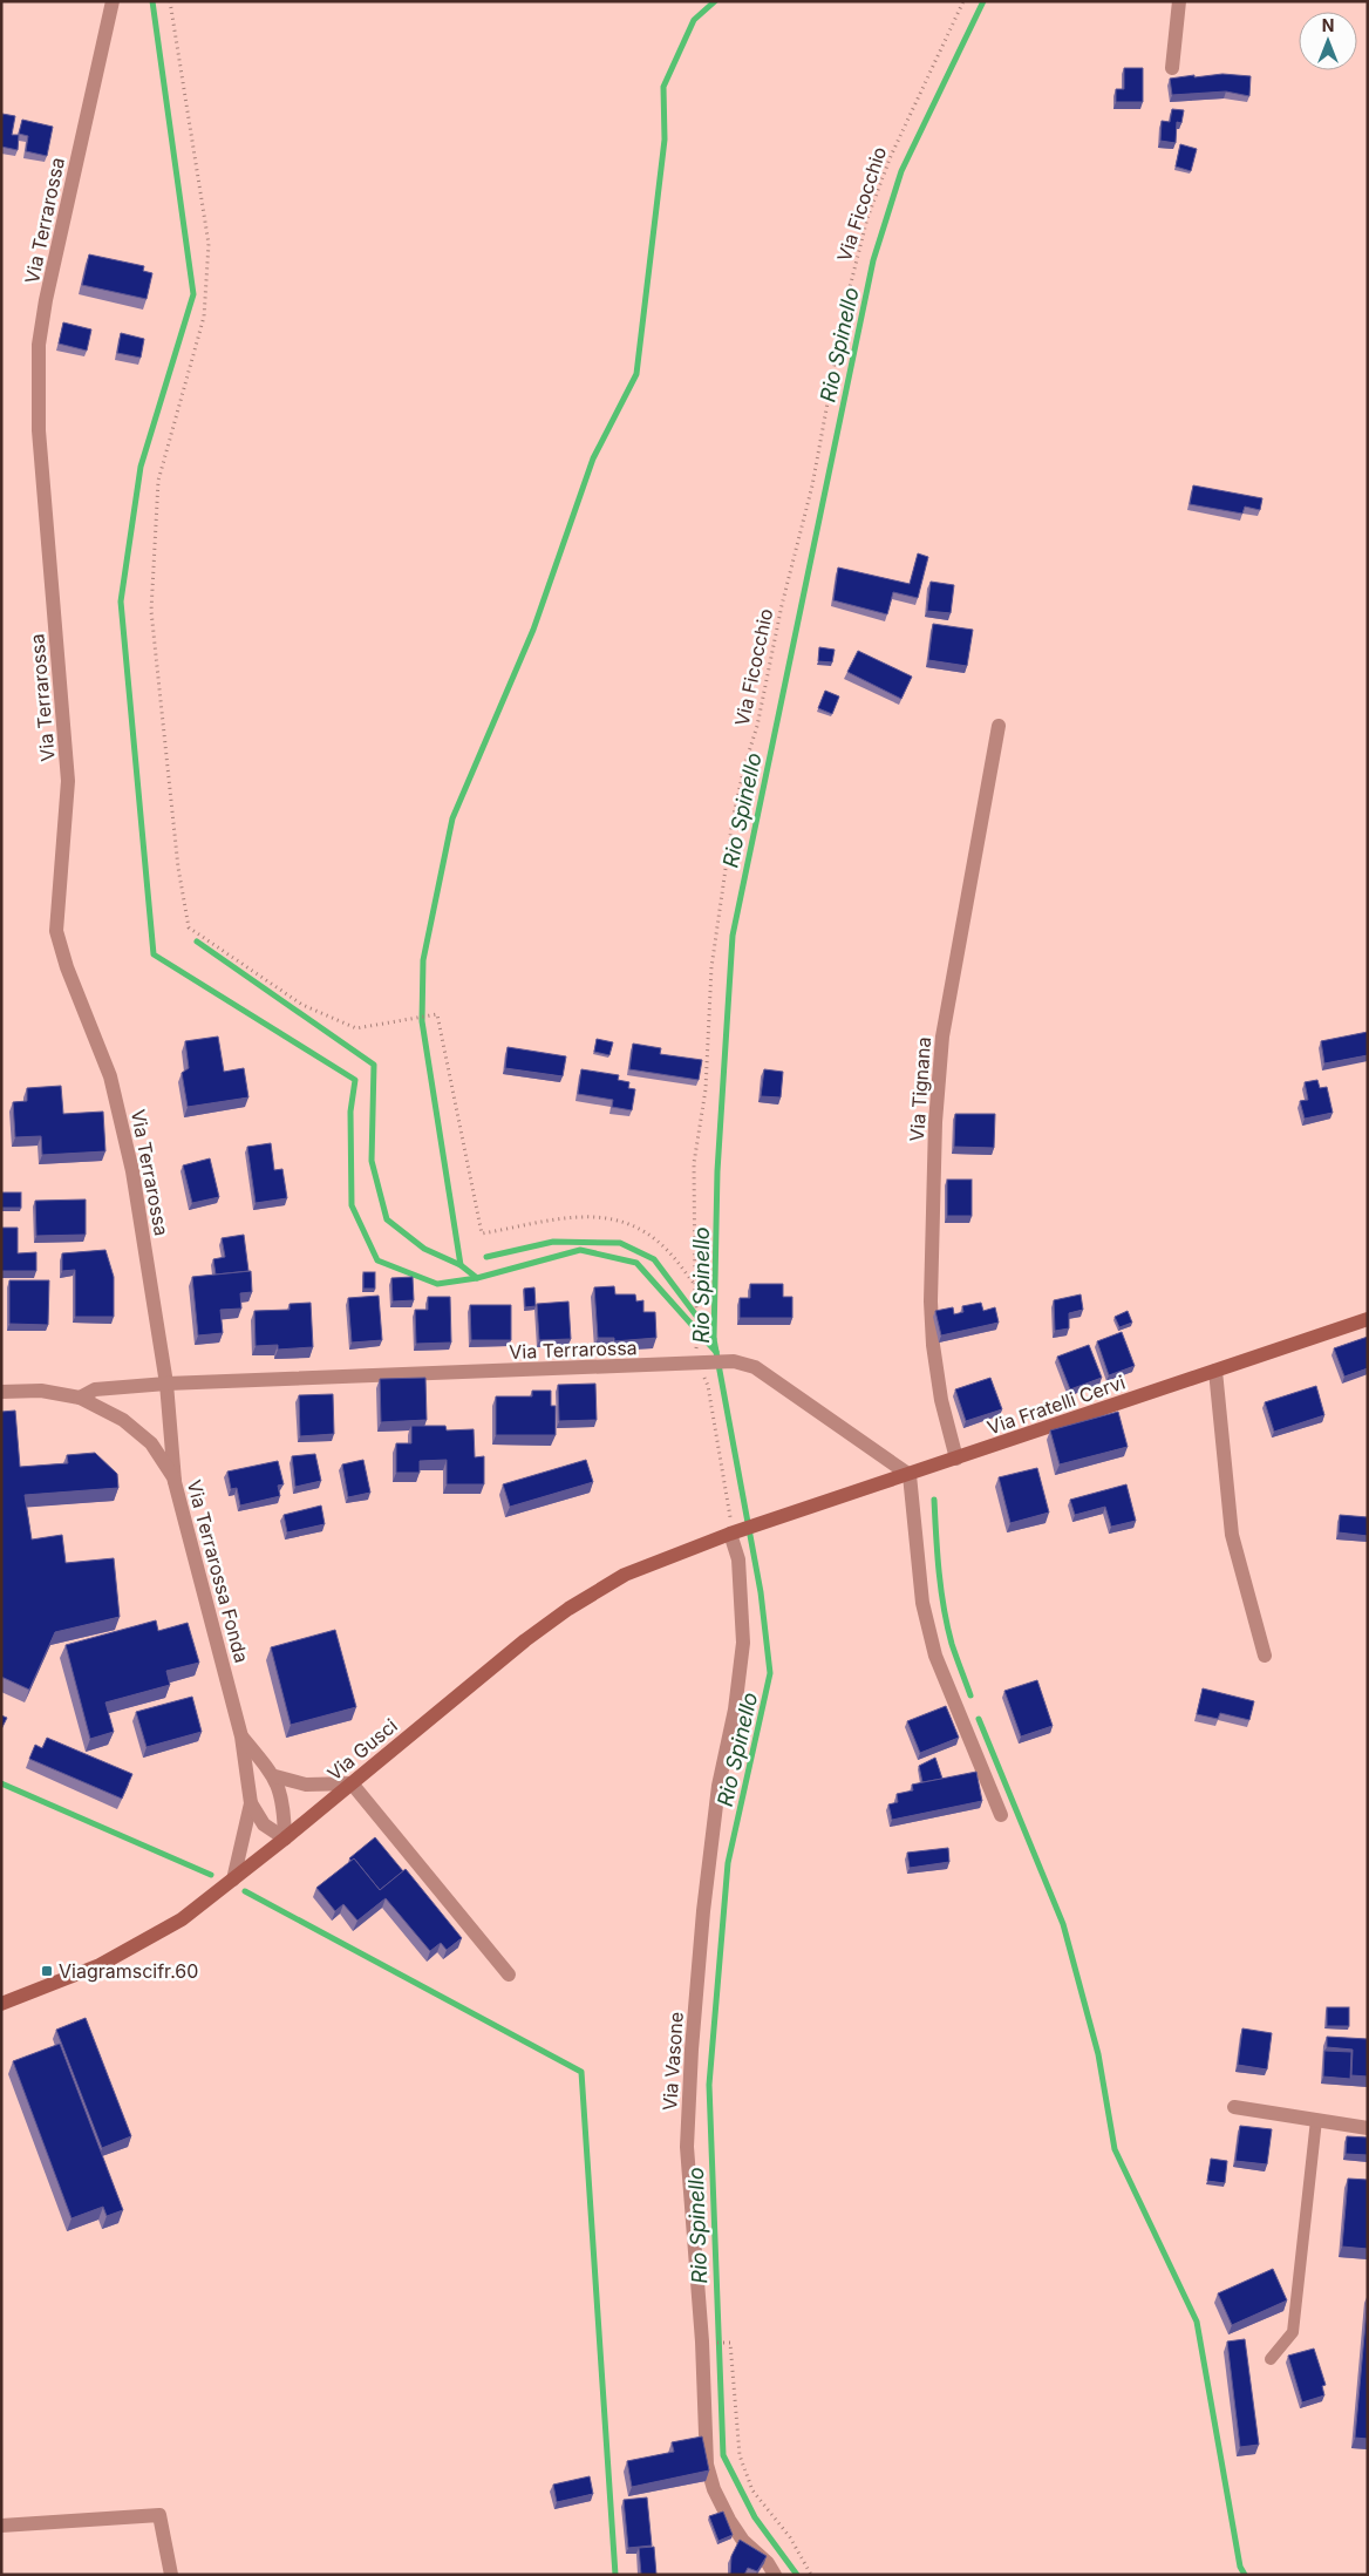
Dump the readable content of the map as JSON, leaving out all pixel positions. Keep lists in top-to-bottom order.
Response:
{
  "streets": {
    "street": [
      "Via Terrarossa",
      "Via Tignana",
      "Via Fratelli Cervi",
      "Via Terrarossa Fonda",
      "Via Gusci",
      "Via Vasone"
    ],
    "path": ["Via Ficocchio"]
  },
  "crossings": [
    ["Via Ficocchio", "Via Terrarossa"],
    ["Via Terrarossa", "Via Fratelli Cervi"],
    ["Via Terrarossa", "Via Terrarossa Fonda"],
    ["Via Tignana", "Via Fratelli Cervi"],
    ["Via Fratelli Cervi", "Via Gusci"],
    ["Via Gusci", "Via Vasone"]
  ],
  "water": ["Rio Spinello"],
  "places": {
    "transit": ["Viagramscifr.60"]
  },
  "north": "top"
}
